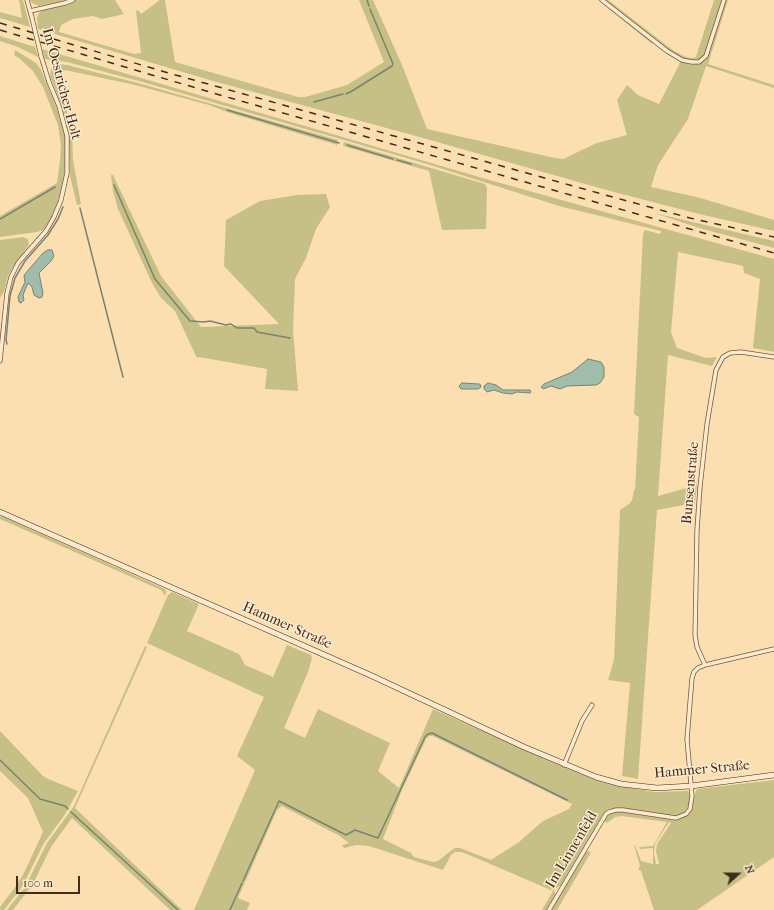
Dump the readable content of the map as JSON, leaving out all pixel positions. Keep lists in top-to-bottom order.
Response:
{
  "streets": {
    "main road": ["Hammer Straße"],
    "street": ["Im Oestricher Holt", "Bunsenstraße", "Im Linnenfeld"]
  },
  "crossings": [
    ["Bunsenstraße", "Im Linnenfeld"],
    ["Hammer Straße", "Im Linnenfeld"]
  ],
  "scale_bar": "100 m",
  "north": "right"
}
